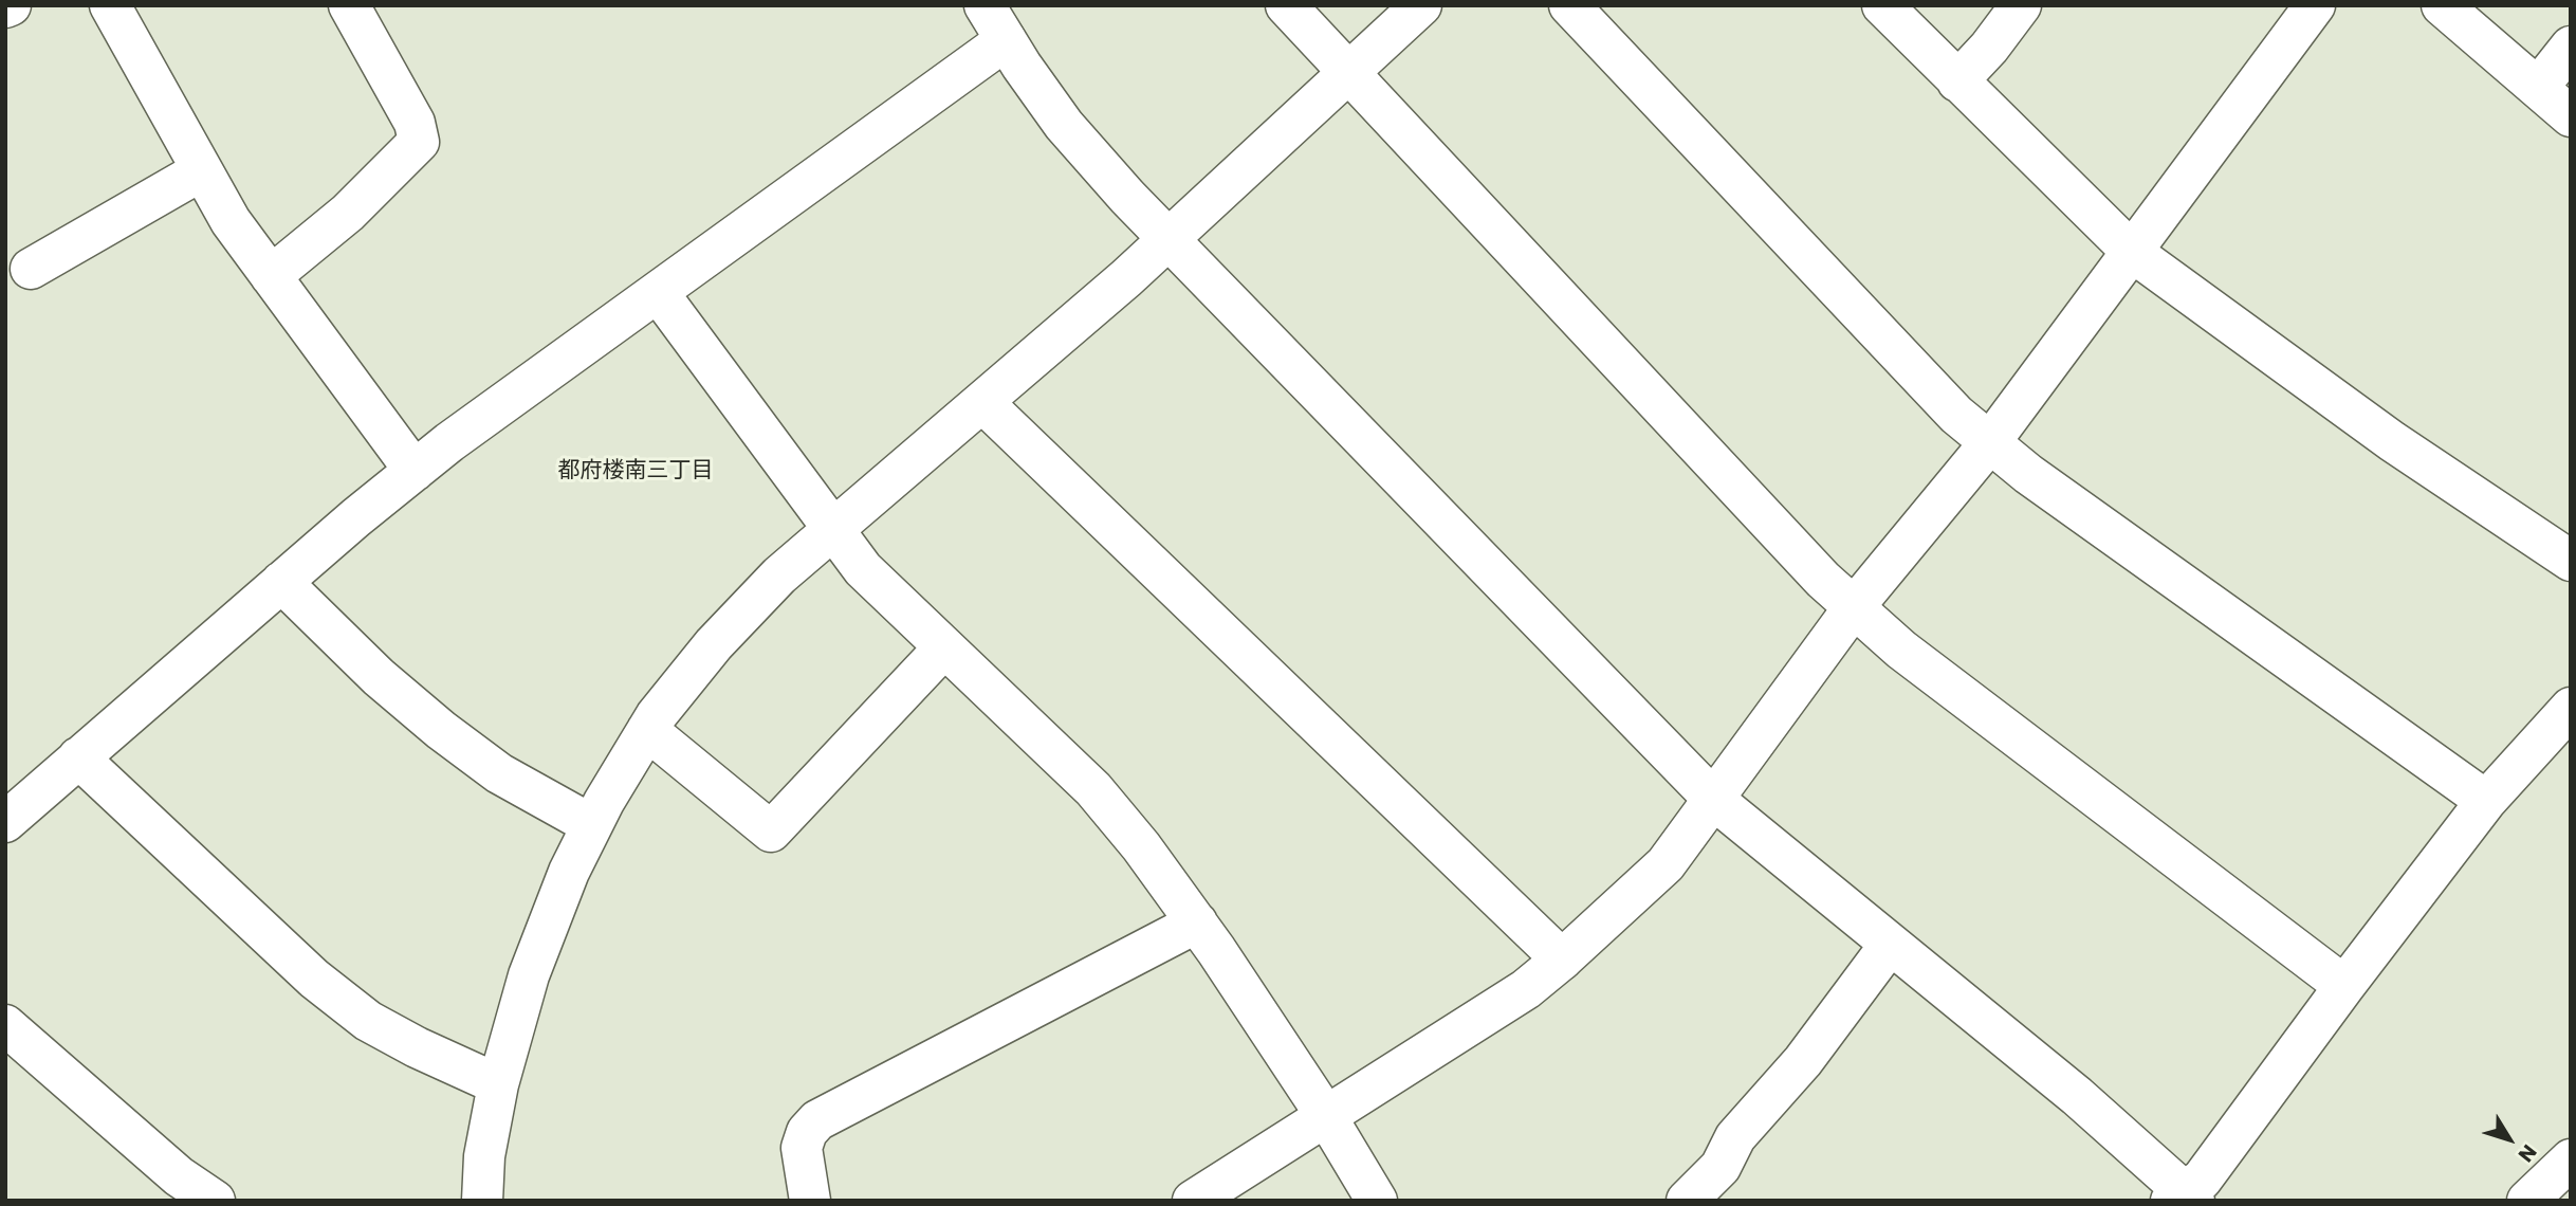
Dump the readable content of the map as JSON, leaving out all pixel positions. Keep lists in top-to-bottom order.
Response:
{
  "districts": ["都府楼南三丁目"],
  "north": "bottom right"
}
